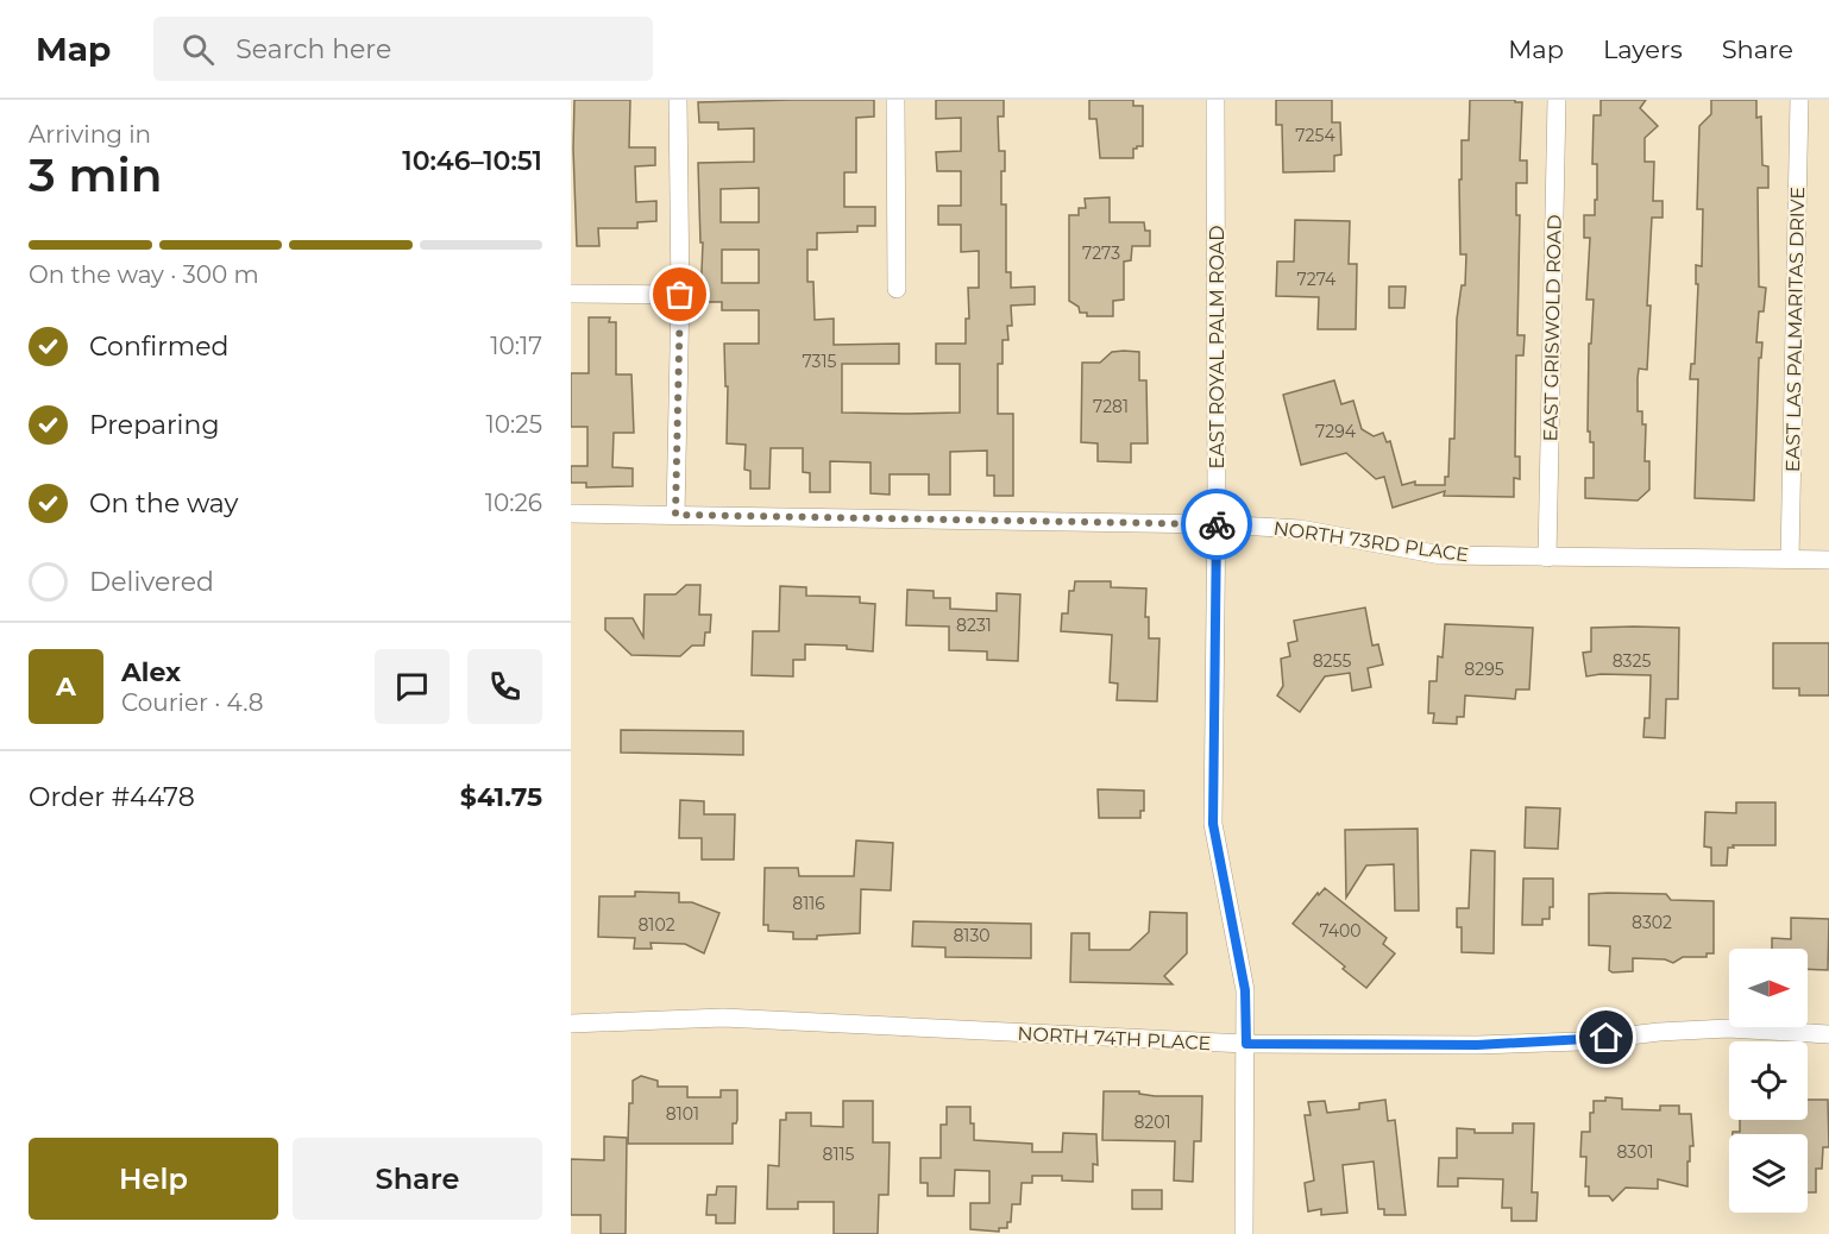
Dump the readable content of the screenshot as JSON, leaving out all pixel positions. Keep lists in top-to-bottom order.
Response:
{
  "streets": {
    "street": [
      "EAST GRISWOLD ROAD",
      "EAST LAS PALMARITAS DRIVE",
      "EAST ROYAL PALM ROAD",
      "NORTH 73RD PLACE",
      "NORTH 74TH PLACE"
    ]
  },
  "crossings": [
    ["EAST GRISWOLD ROAD", "NORTH 73RD PLACE"],
    ["EAST LAS PALMARITAS DRIVE", "NORTH 73RD PLACE"],
    ["EAST ROYAL PALM ROAD", "NORTH 73RD PLACE"],
    ["EAST ROYAL PALM ROAD", "NORTH 74TH PLACE"]
  ],
  "house_numbers": [
    "7254",
    "7273",
    "7274",
    "7315",
    "7281",
    "7294",
    "8231",
    "8255",
    "8325",
    "8295",
    "8116",
    "8302",
    "8102",
    "7400",
    "8130",
    "8101",
    "8201",
    "8301",
    "8115"
  ],
  "north": "right",
  "page": {
    "header": "Map",
    "search": "Search here",
    "nav": ["Map", "Layers", "Share"],
    "heading": ["3 min", "Arriving in", "10:46–10:51"],
    "panel": [
      "Alex",
      "Courier · 4.8",
      "Order #4478",
      "$41.75"
    ],
    "bar": "On the way · 300 m",
    "list": [
      ["Confirmed", "10:17"],
      ["Preparing", "10:25"],
      ["On the way", "10:26"],
      "Delivered"
    ],
    "round": "A",
    "buttons": ["Help", "Share"]
  }
}
